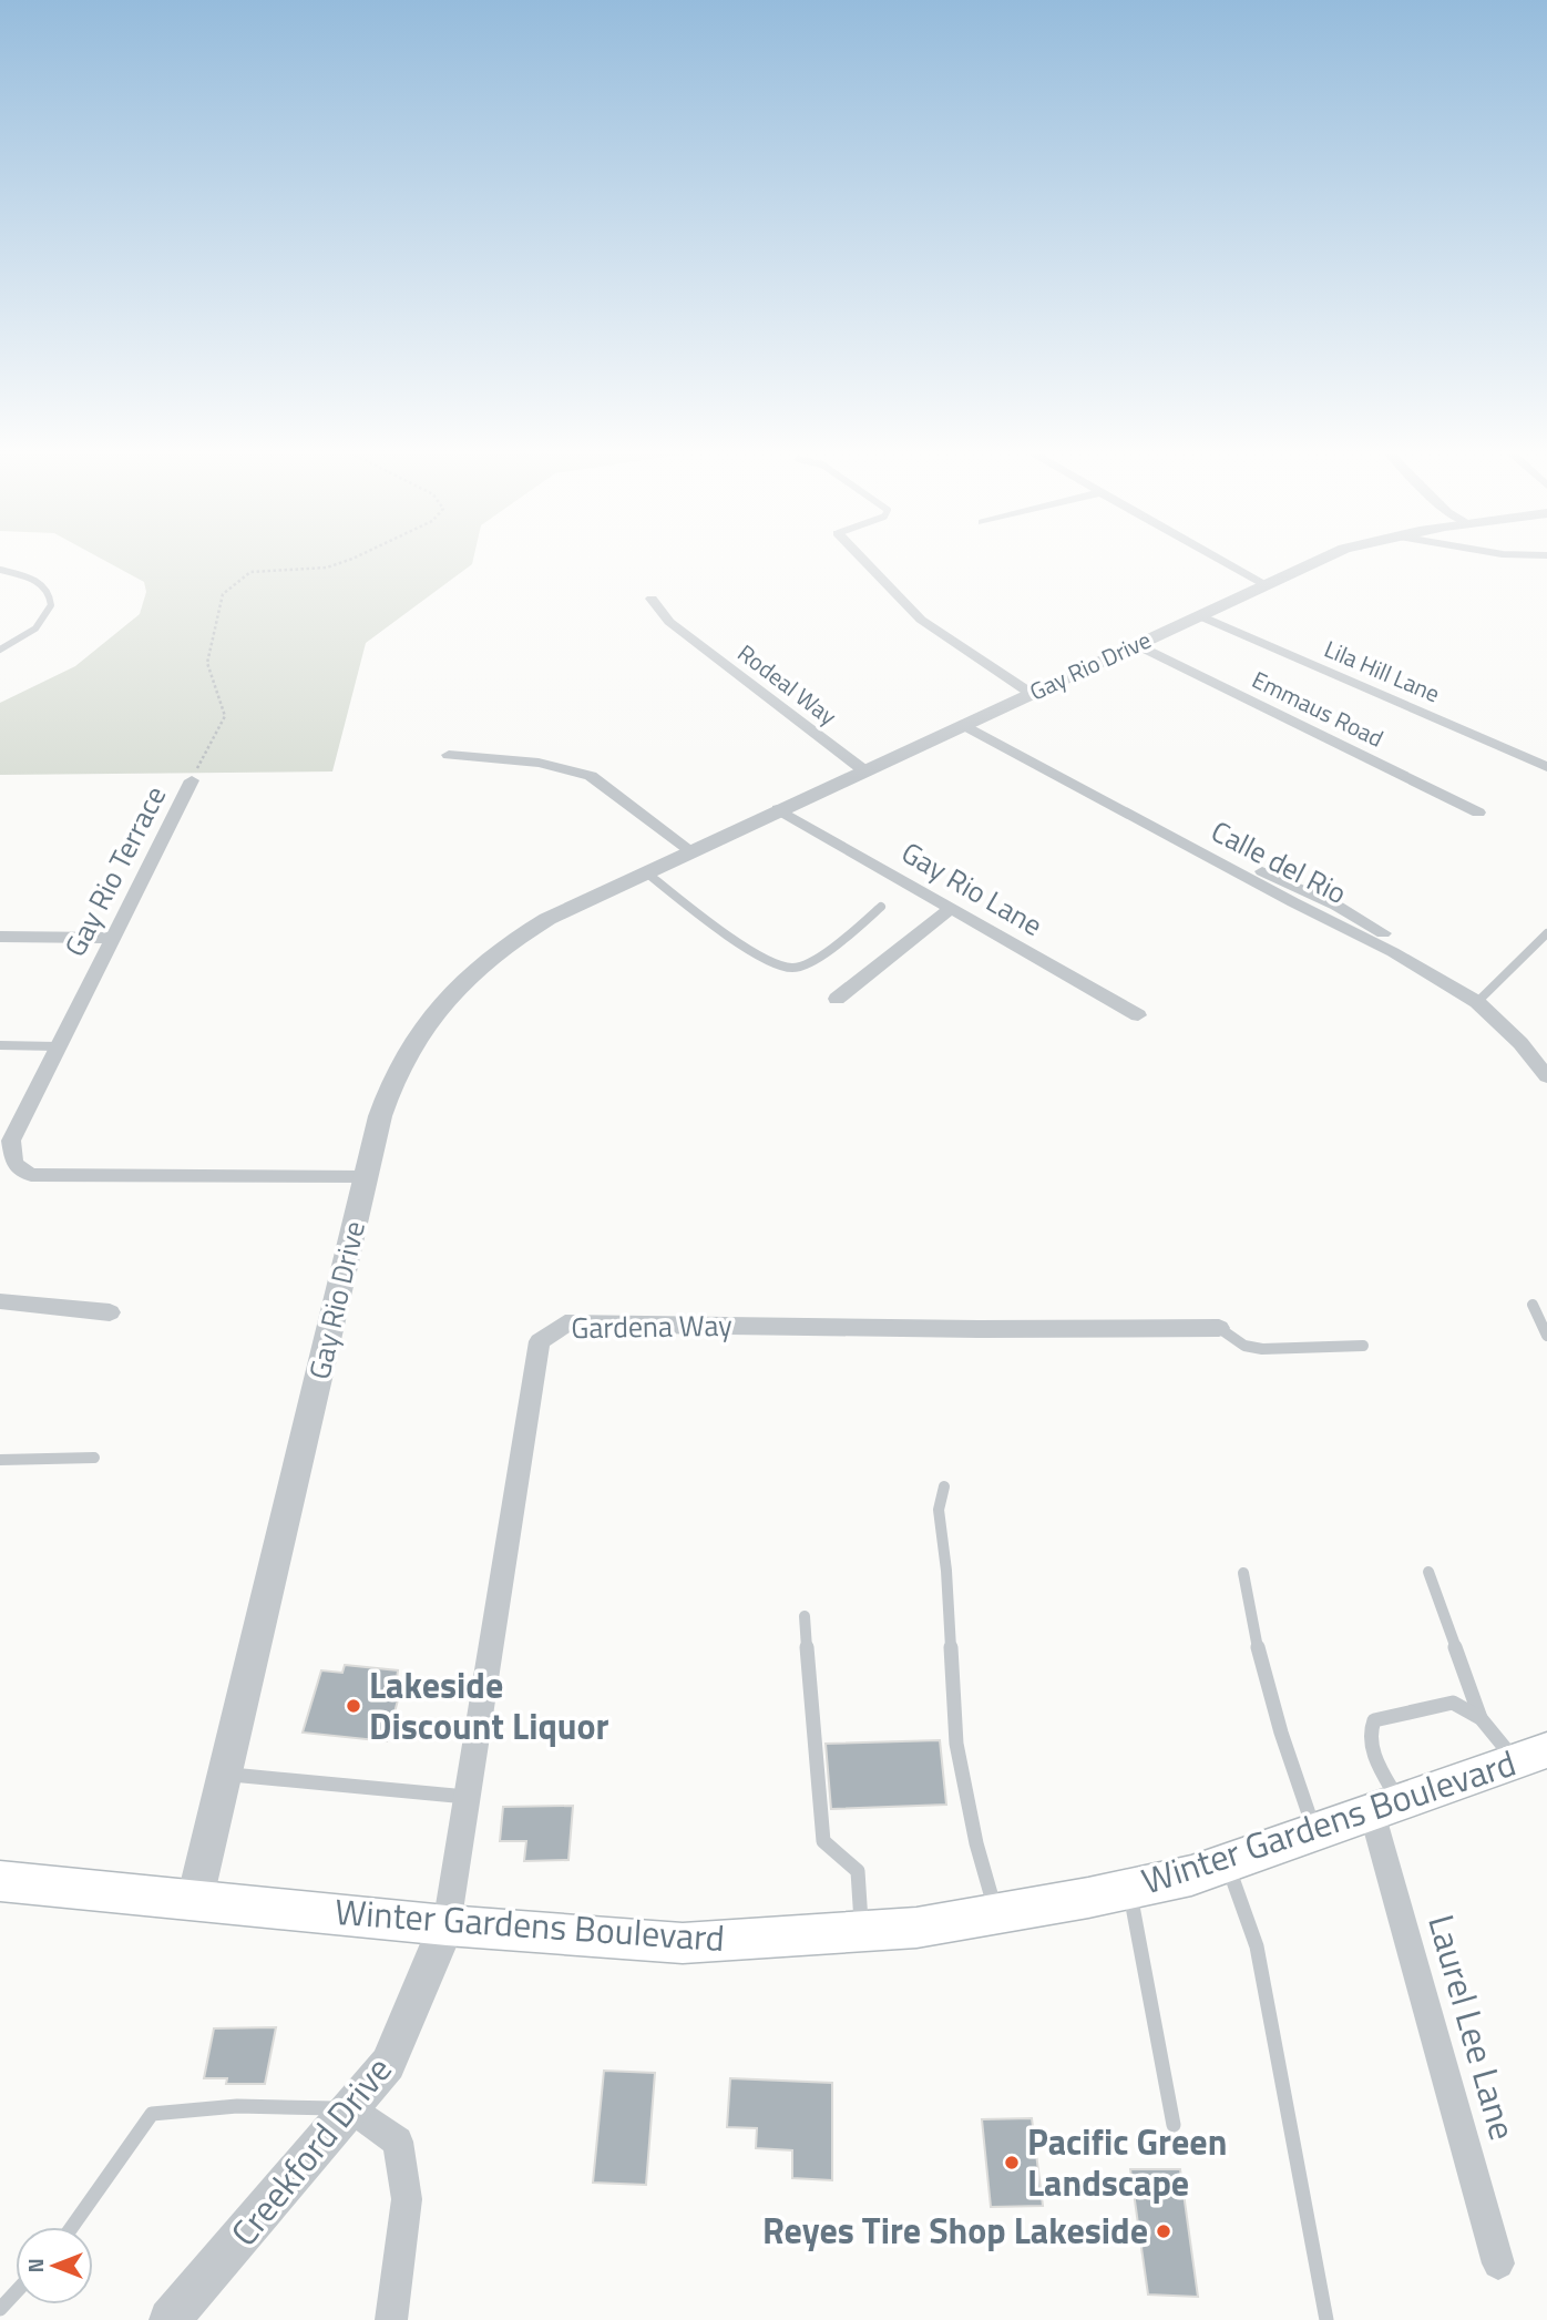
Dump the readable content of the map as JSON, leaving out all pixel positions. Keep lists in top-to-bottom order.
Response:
{
  "streets": {
    "main road": ["Winter Gardens Boulevard"],
    "street": [
      "Gay Rio Drive",
      "Lila Hill Lane",
      "Rodeal Way",
      "Emmaus Road",
      "Calle del Rio",
      "Gay Rio Terrace",
      "Gay Rio Lane",
      "Gardena Way",
      "Laurel Lee Lane",
      "Creekford Drive"
    ]
  },
  "crossings": [
    ["Gay Rio Drive", "Lila Hill Lane"],
    ["Gay Rio Drive", "Rodeal Way"],
    ["Gay Rio Drive", "Emmaus Road"],
    ["Gay Rio Drive", "Calle del Rio"],
    ["Gay Rio Drive", "Gay Rio Terrace"],
    ["Gay Rio Drive", "Gay Rio Lane"],
    ["Gay Rio Drive", "Winter Gardens Boulevard"],
    ["Gardena Way", "Winter Gardens Boulevard"],
    ["Gardena Way", "Creekford Drive"],
    ["Winter Gardens Boulevard", "Laurel Lee Lane"],
    ["Winter Gardens Boulevard", "Creekford Drive"]
  ],
  "places": ["Lakeside Discount Liquor", "Pacific Green Landscape", "Reyes Tire Shop Lakeside"],
  "north": "left"
}
